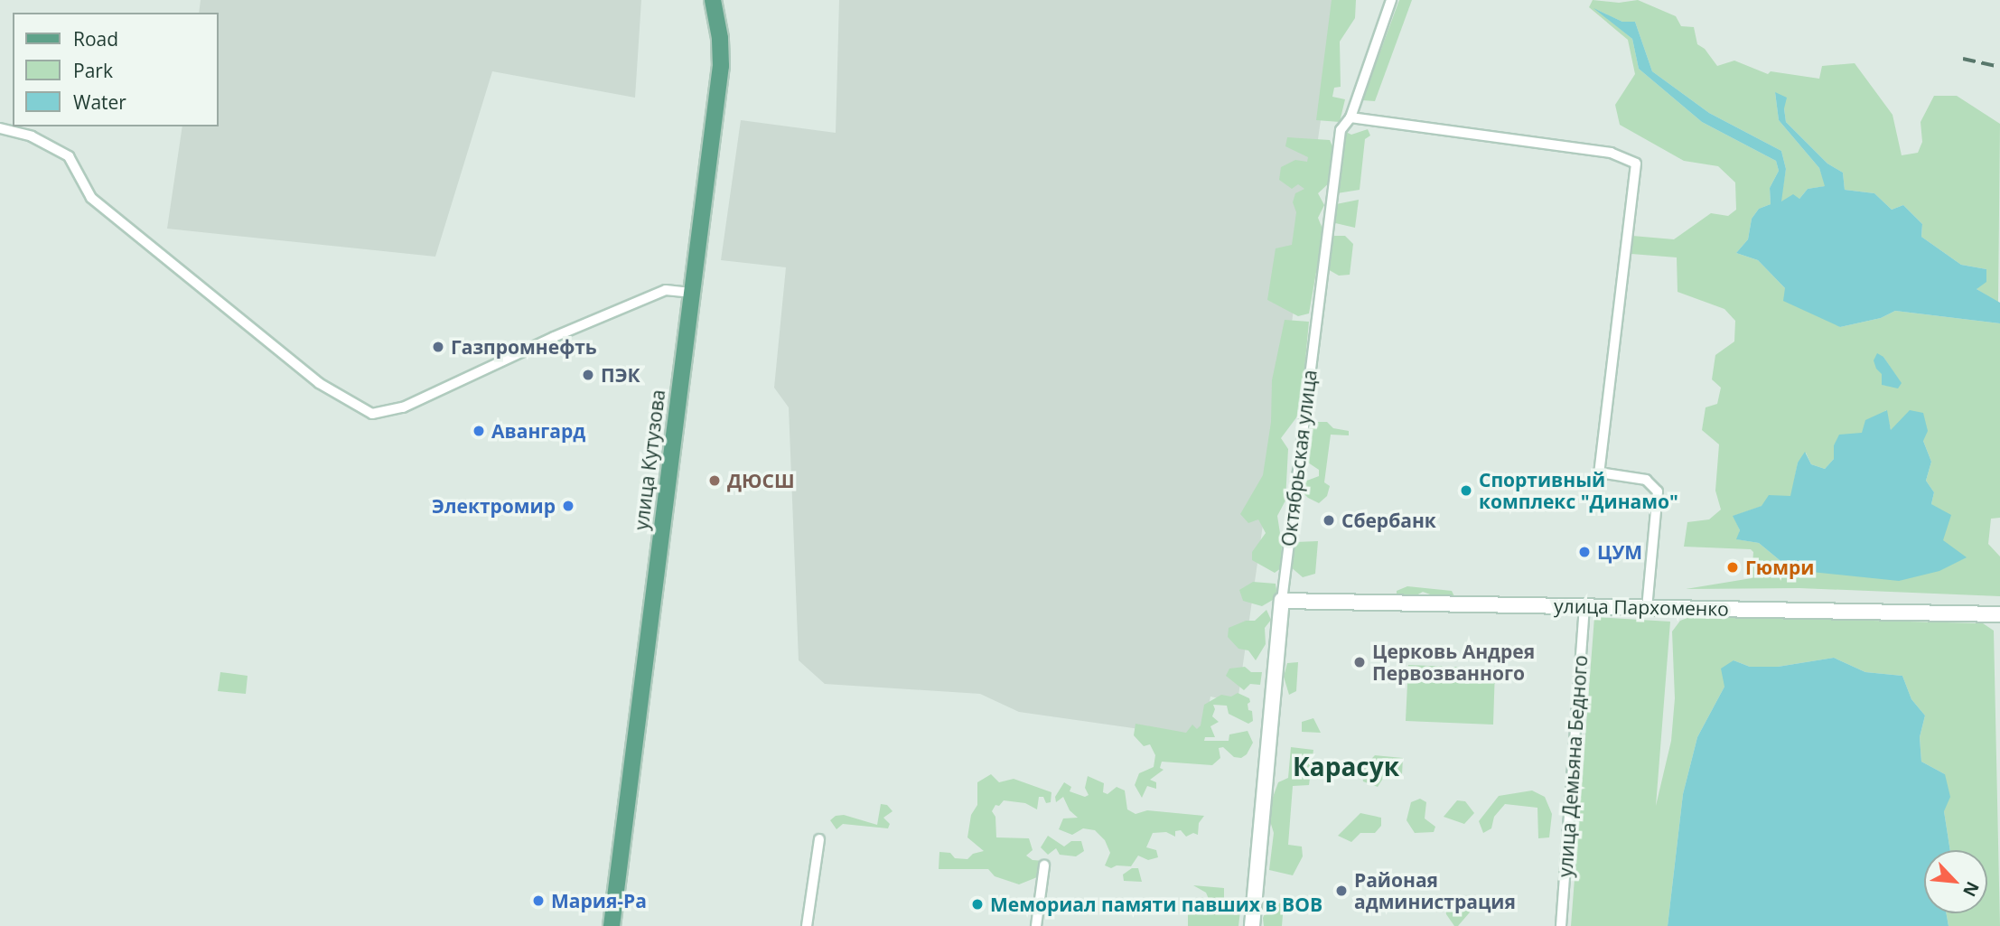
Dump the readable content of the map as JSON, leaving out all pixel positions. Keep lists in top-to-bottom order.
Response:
{
  "streets": {
    "main road": ["улица Кутузова"],
    "street": ["Октябрьская улица", "улица Пархоменко", "улица Демьяна Бедного"]
  },
  "crossings": [
    ["Октябрьская улица", "улица Пархоменко"],
    ["улица Пархоменко", "улица Демьяна Бедного"]
  ],
  "districts": ["Карасук"],
  "places": [
    "Газпромнефть",
    "ПЭК",
    "Авангард",
    "ДЮСШ",
    "Спортивный комплекс \"Динамо\"",
    "Электромир",
    "Сбербанк",
    "ЦУМ",
    "Гюмри",
    "Церковь Андрея Первозванного",
    "Районая администрация",
    "Мария-Ра",
    "Мемориал памяти павших в ВОВ"
  ],
  "legend": ["Road", "Park", "Water"],
  "north": "bottom right"
}
